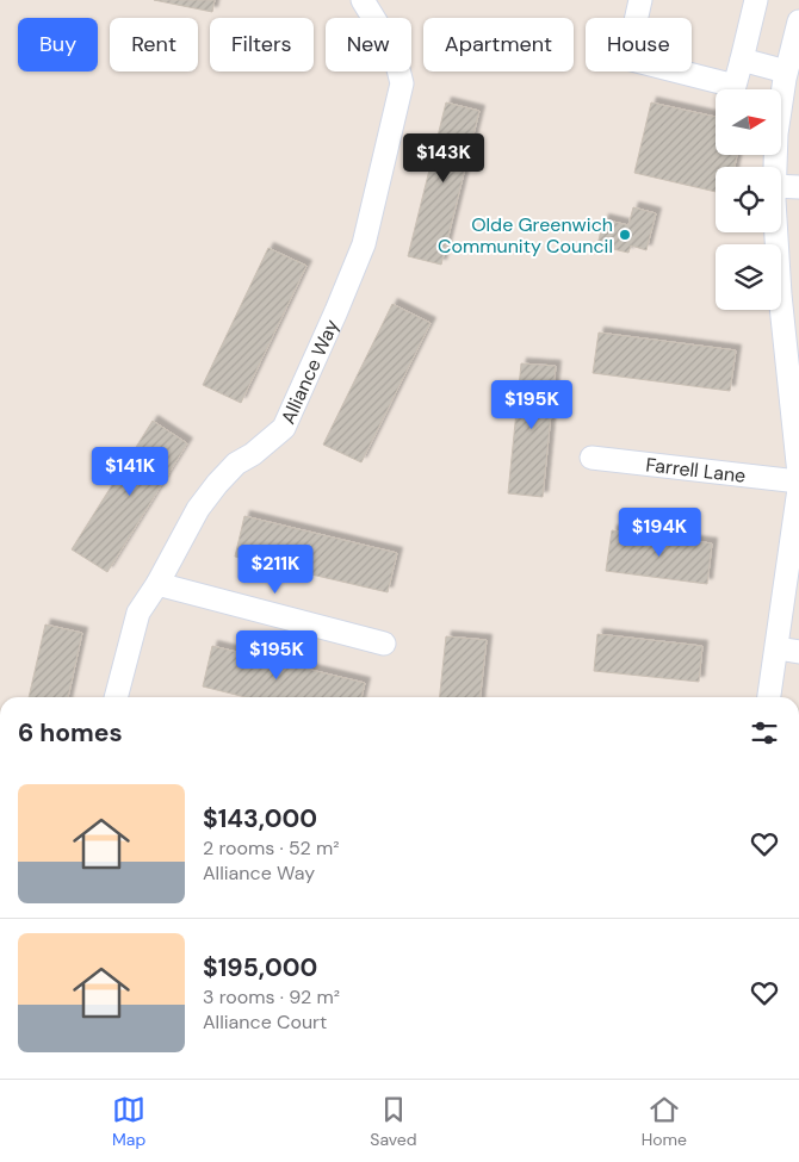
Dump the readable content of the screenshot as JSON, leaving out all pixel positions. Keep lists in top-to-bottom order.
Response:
{
  "streets": {
    "street": ["Alliance Way", "Farrell Lane"]
  },
  "places": ["Olde Greenwich Community Council"],
  "north": "right",
  "page": {
    "chip": [
      "Buy",
      "Rent",
      "Filters",
      "New",
      "Apartment",
      "House"
    ],
    "price": [
      "$143K",
      "$195K",
      "$141K",
      "$194K",
      "$211K",
      "$195K"
    ],
    "heading": "6 homes",
    "list": [
      {
        "name": "$143,000",
        "note": "2 rooms · 52 m² · Alliance Way"
      },
      {
        "name": "$195,000",
        "note": "3 rooms · 92 m² · Alliance Court"
      }
    ],
    "tabs": ["Map", "Saved", "Home"]
  }
}
